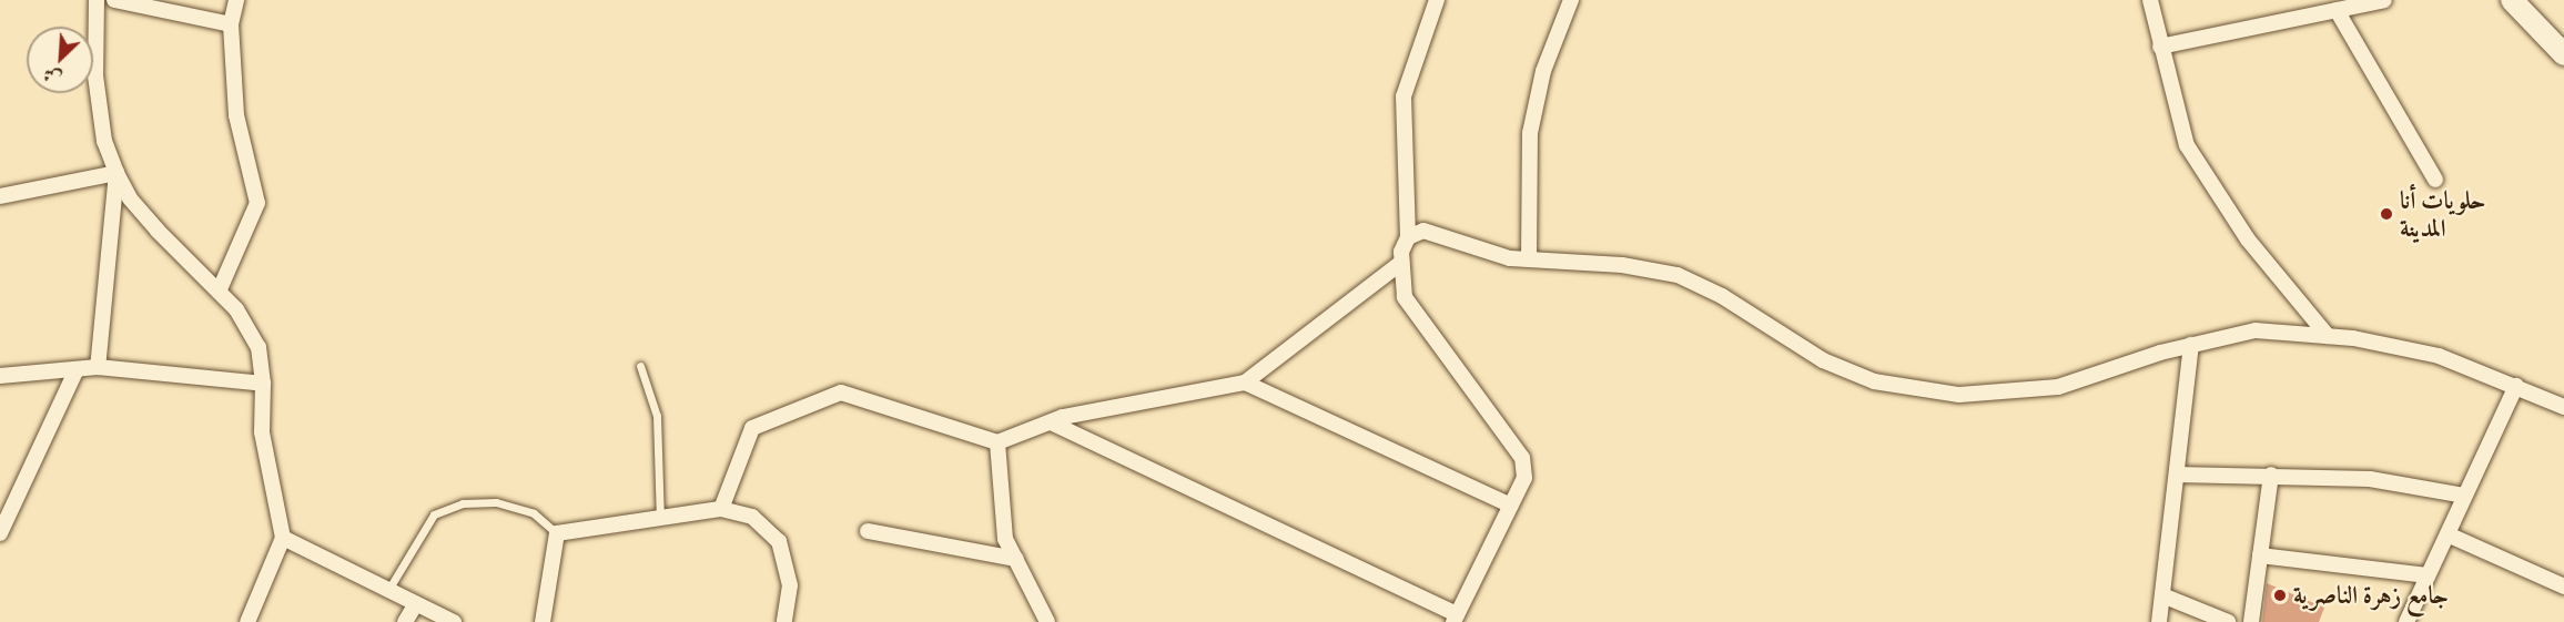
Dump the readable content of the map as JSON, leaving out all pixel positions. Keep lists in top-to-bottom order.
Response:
{
  "places": ["حلويات أنا المدينة", "جامع زهرة الناصرية"],
  "north": "bottom left"
}
